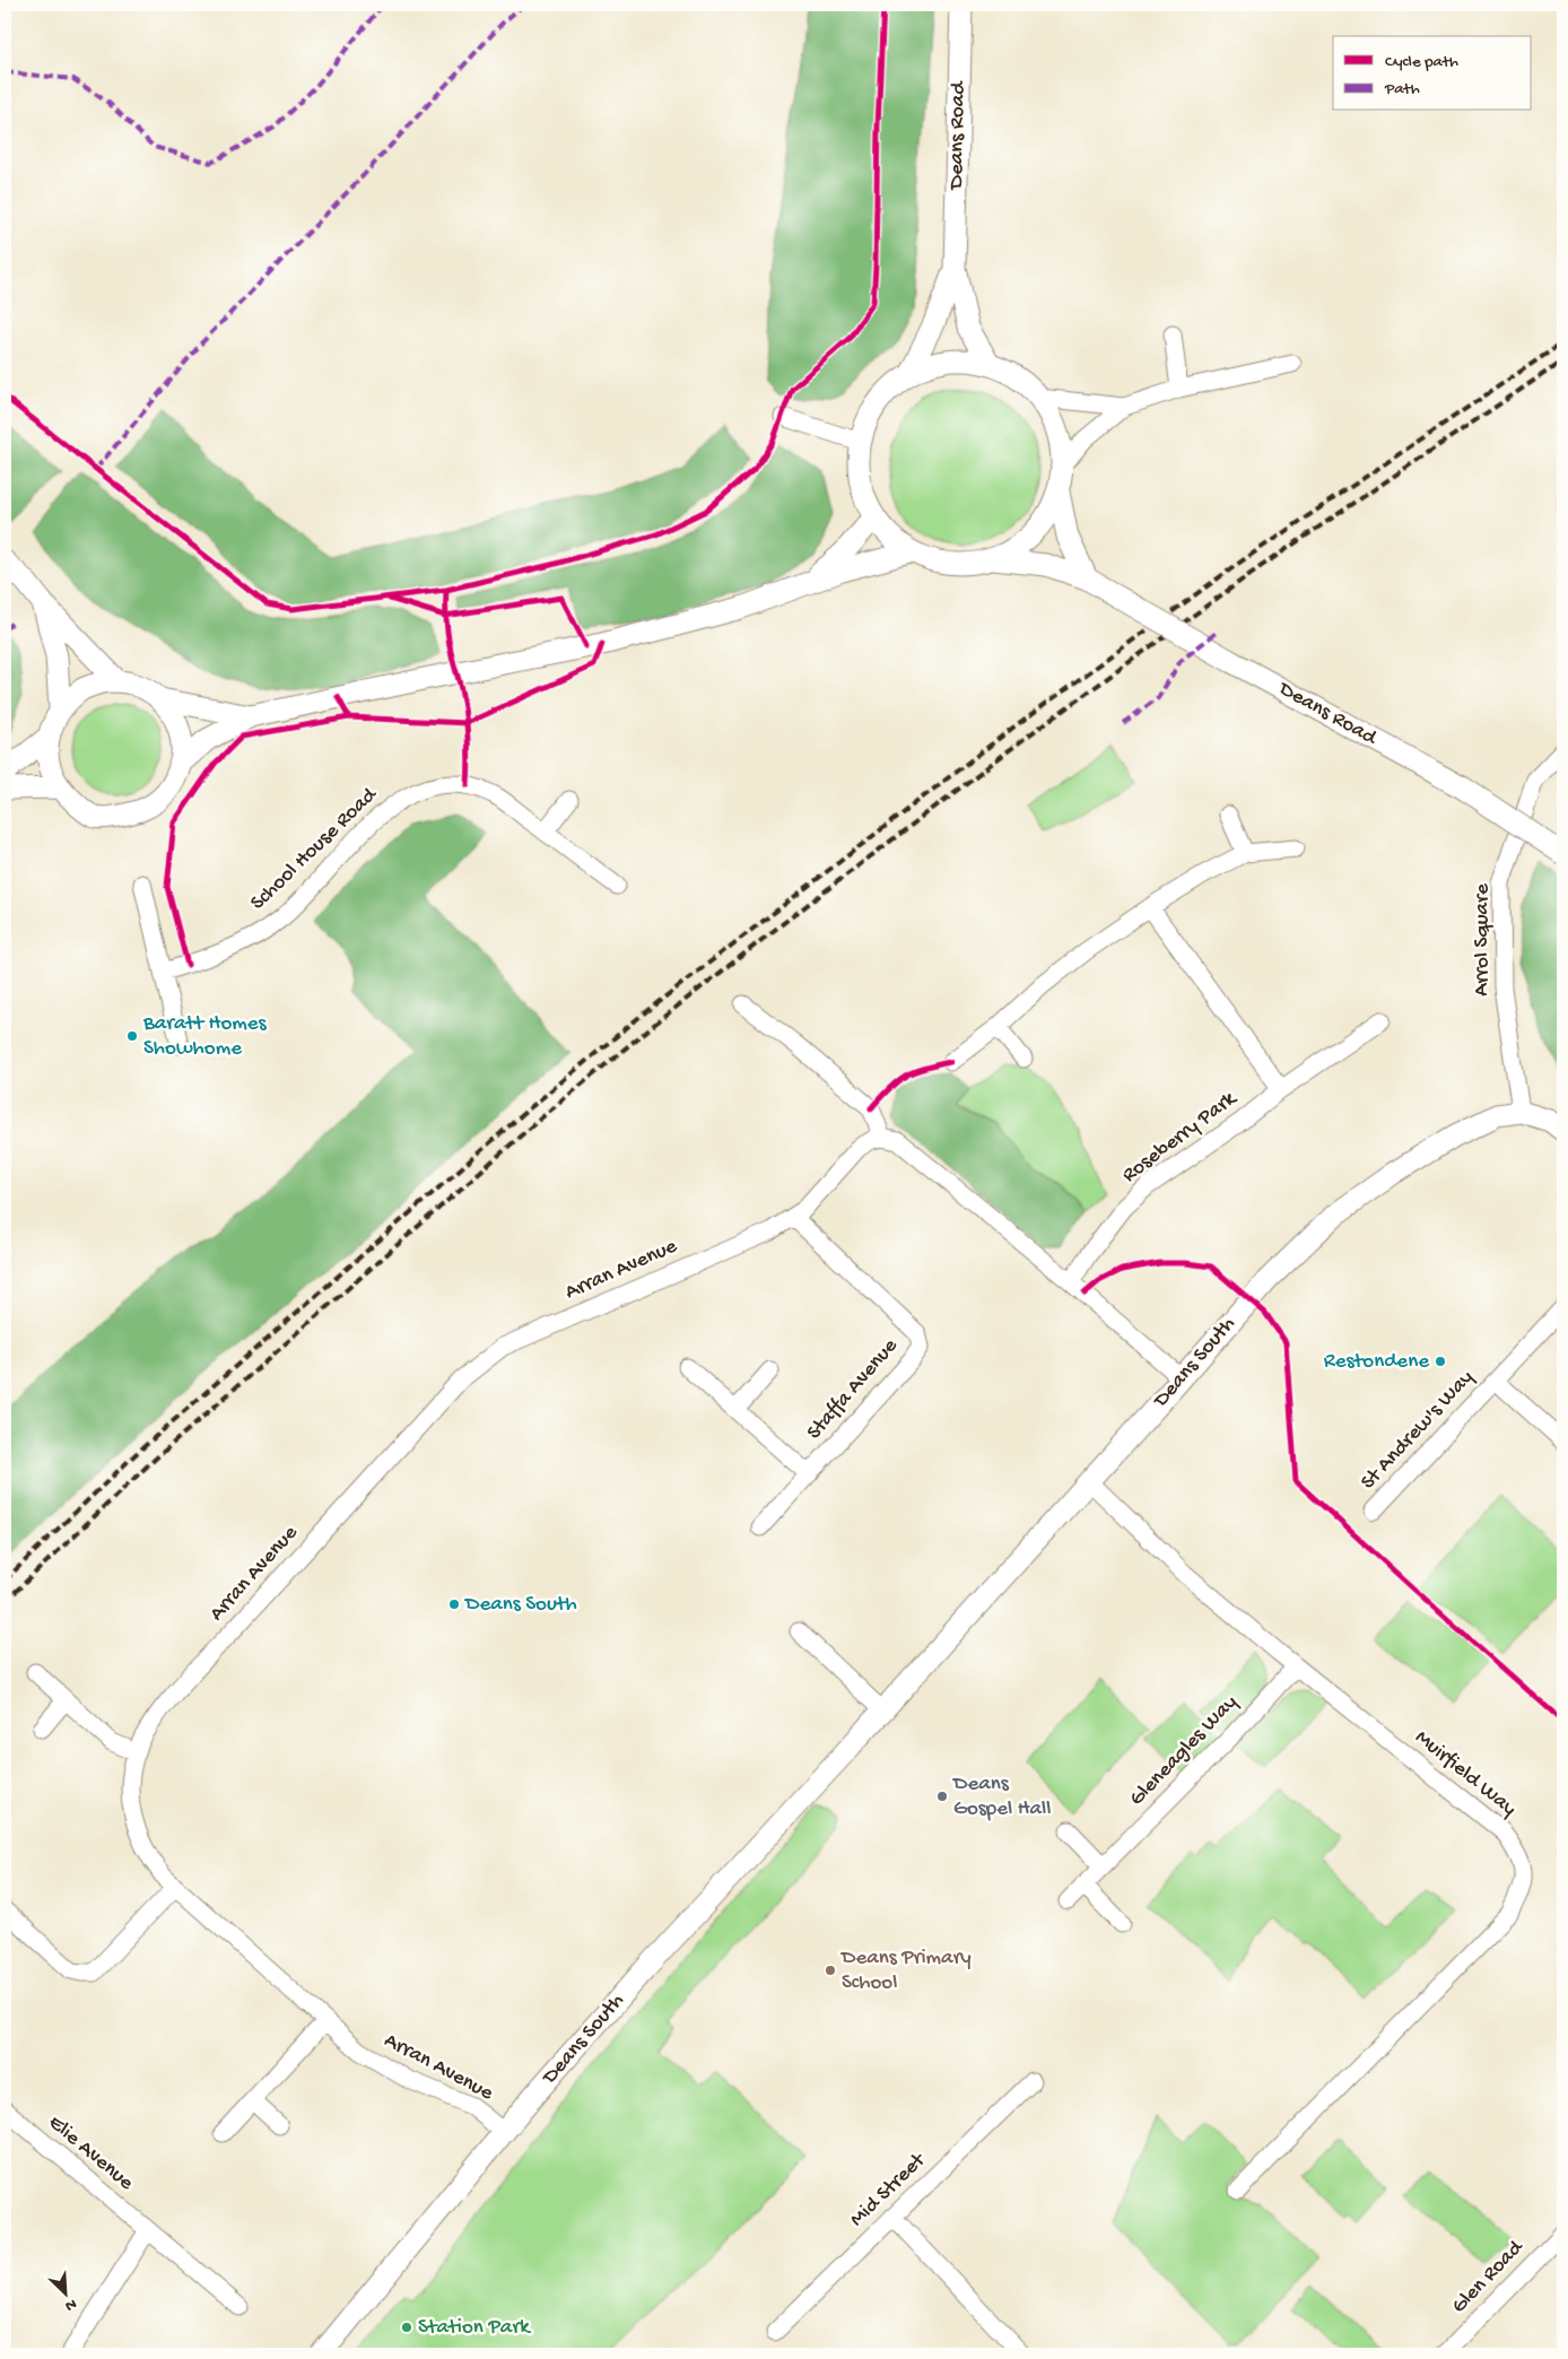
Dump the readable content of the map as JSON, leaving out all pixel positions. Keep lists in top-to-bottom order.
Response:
{
  "streets": {
    "street": [
      "Deans Road",
      "School House Road",
      "Arrol Square",
      "Roseberry Park",
      "Arran Avenue",
      "Deans South",
      "Staffa Avenue",
      "St Andrew's Way",
      "Gleneagles Way",
      "Muirfield Way",
      "Elie Avenue",
      "Mid Street",
      "Glen Road"
    ]
  },
  "crossings": [
    ["Arrol Square", "Deans South"],
    ["Arran Avenue", "Deans South"],
    ["Arran Avenue", "Staffa Avenue"],
    ["Deans South", "Muirfield Way"],
    ["Gleneagles Way", "Muirfield Way"]
  ],
  "places": [
    "Baratt Homes Showhome",
    "Restondene",
    "Deans South",
    "Deans Gospel Hall",
    "Deans Primary School",
    "Station Park"
  ],
  "legend": ["Cycle path", "Path"],
  "north": "bottom right"
}
